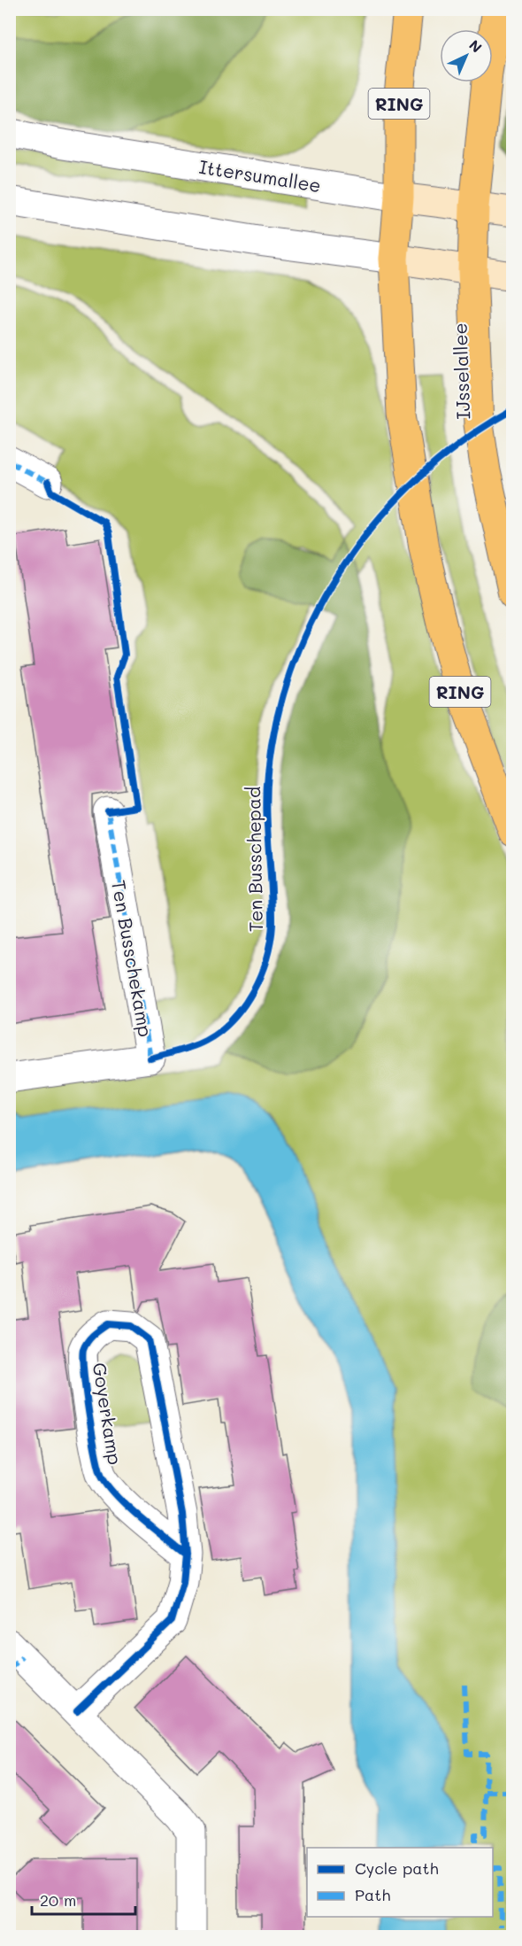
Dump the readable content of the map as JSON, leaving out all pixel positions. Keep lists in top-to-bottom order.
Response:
{
  "streets": {
    "main road": ["RING", "Ittersumallee", "IJsselallee"],
    "street": ["Ten Busschekamp", "Goyerkamp"],
    "cycle path": ["Ten Busschepad"]
  },
  "crossings": [
    ["RING", "Ittersumallee"],
    ["Ittersumallee", "IJsselallee"]
  ],
  "legend": ["Cycle path", "Path"],
  "scale_bar": "20 m",
  "north": "top right"
}
